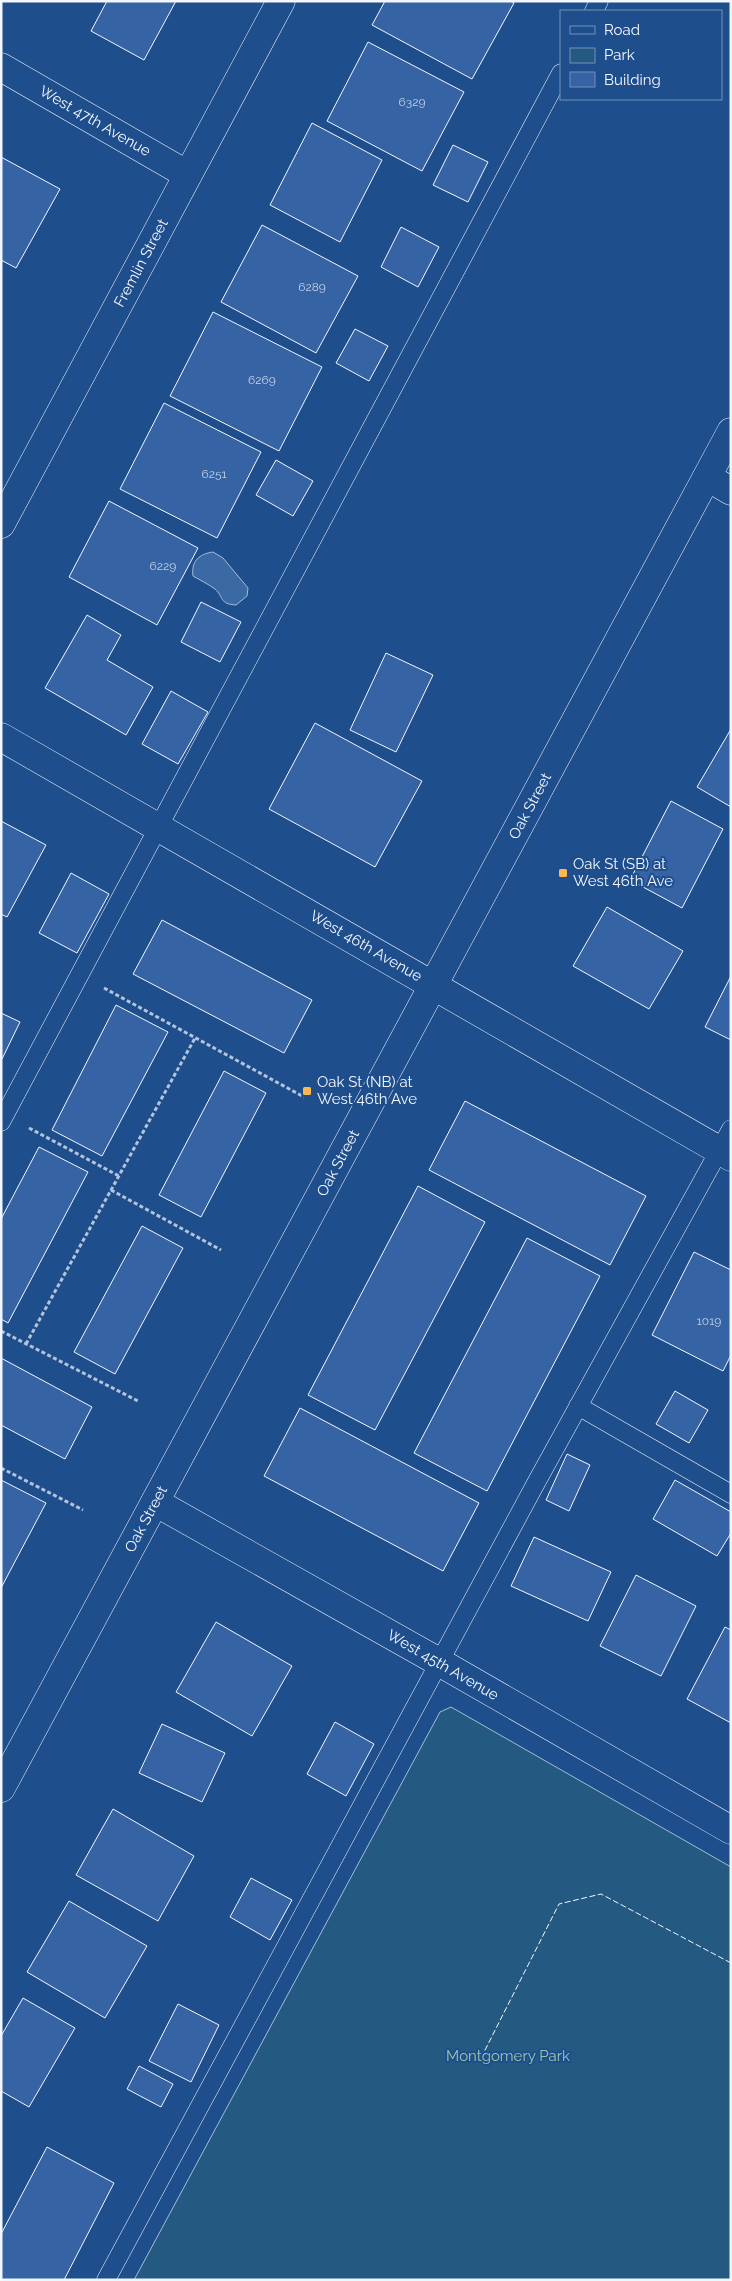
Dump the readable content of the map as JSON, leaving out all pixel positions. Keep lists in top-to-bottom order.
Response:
{
  "streets": {
    "street": [
      "West 47th Avenue",
      "Fremlin Street",
      "Oak Street",
      "West 46th Avenue",
      "West 45th Avenue"
    ]
  },
  "crossings": [
    ["West 47th Avenue", "Fremlin Street"],
    ["Oak Street", "West 46th Avenue"],
    ["Oak Street", "West 45th Avenue"]
  ],
  "parks": ["Montgomery Park"],
  "places": {
    "transit": ["Oak St (SB) at West 46th Ave", "Oak St (NB) at West 46th Ave"]
  },
  "house_numbers": [
    "6329",
    "6289",
    "6269",
    "6251",
    "6229",
    "1019"
  ],
  "legend": ["Road", "Park", "Building"]
}
